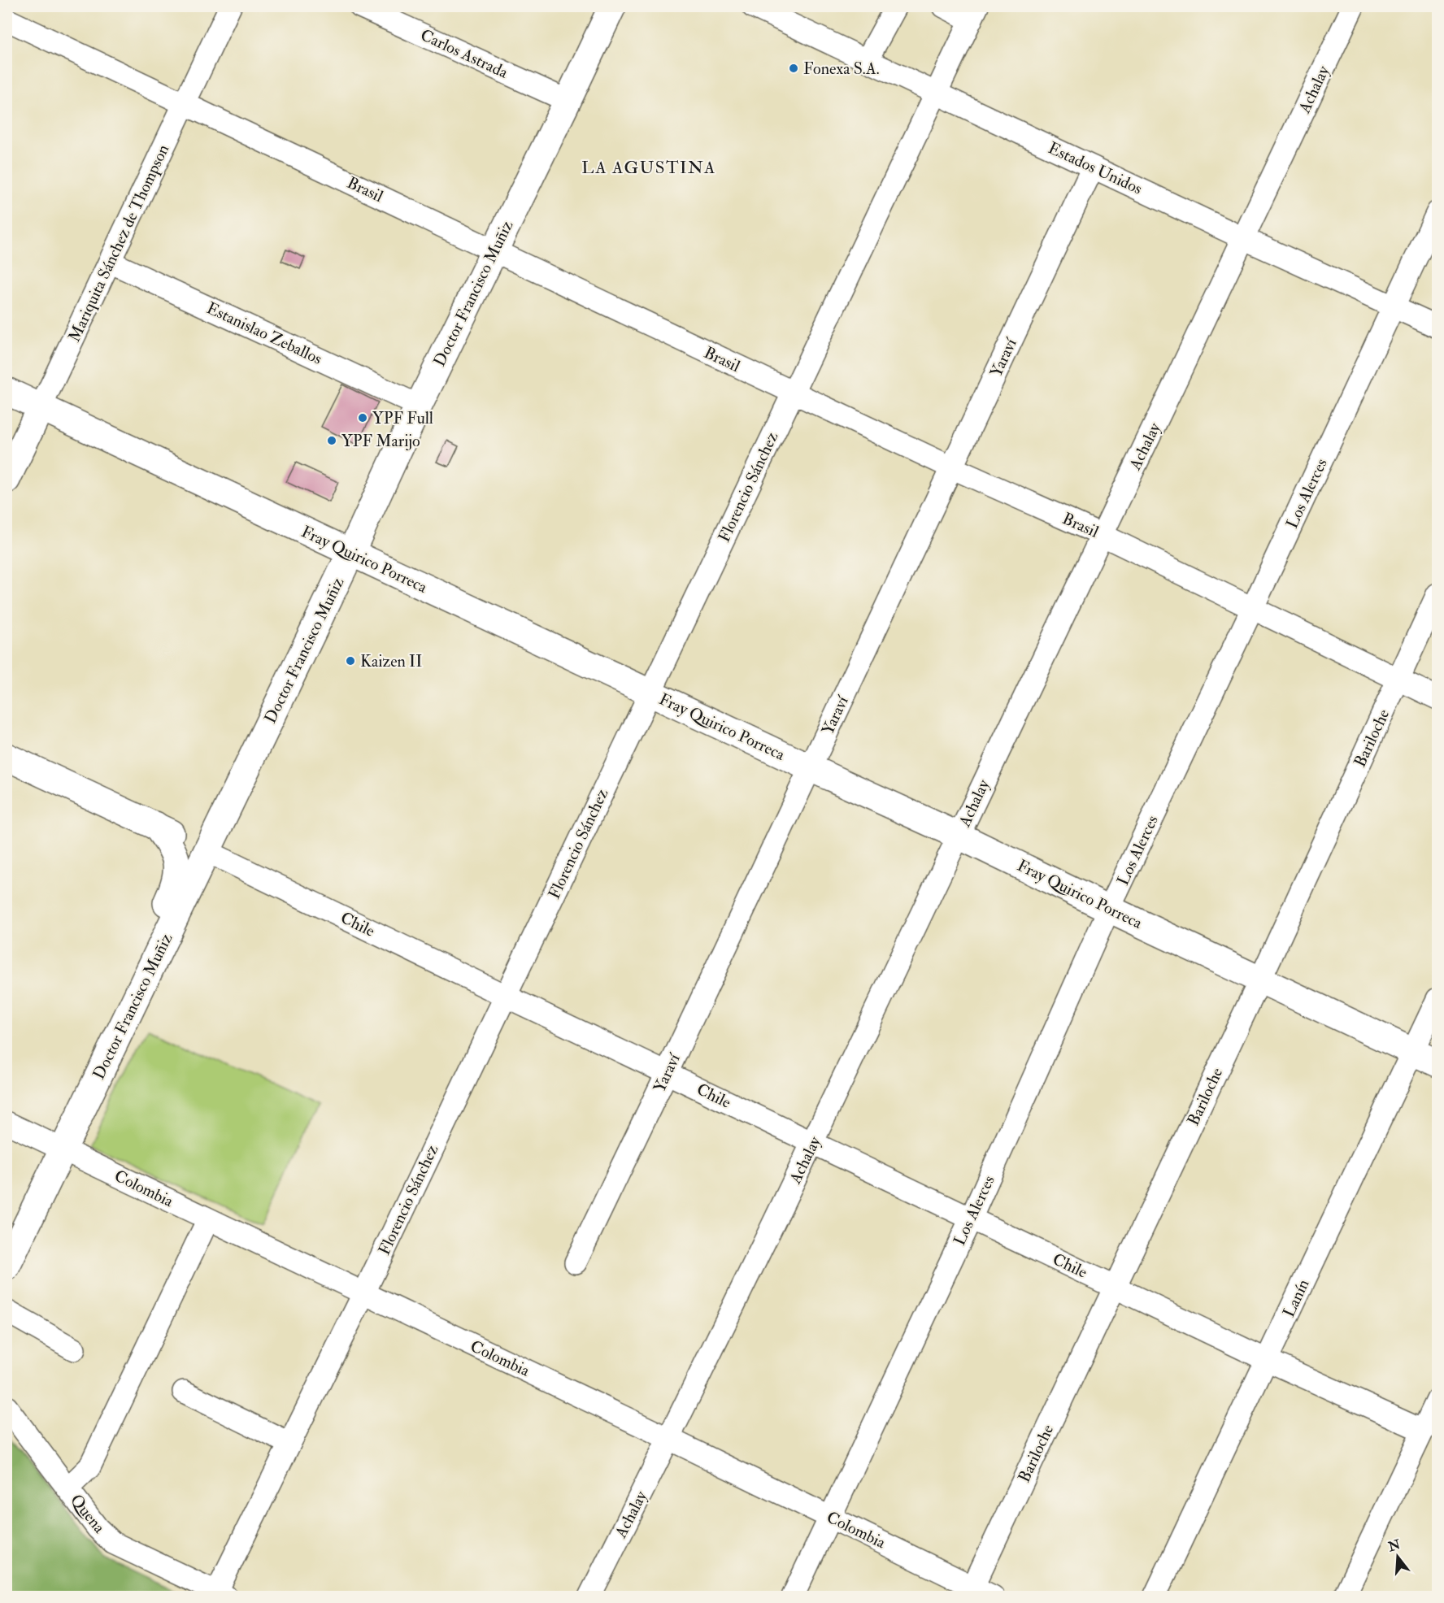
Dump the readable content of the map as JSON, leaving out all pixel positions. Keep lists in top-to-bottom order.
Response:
{
  "streets": {
    "main road": [
      "Mariquita Sánchez de Thompson",
      "Doctor Francisco Muñiz",
      "Fray Quirico Porreca",
      "Chile"
    ],
    "street": [
      "Carlos Astrada",
      "Achalay",
      "Estados Unidos",
      "Brasil",
      "Estanislao Zeballos",
      "Yaraví",
      "Florencio Sánchez",
      "Los Alerces",
      "Bariloche",
      "Colombia",
      "Lanín",
      "Quena"
    ]
  },
  "crossings": [
    ["Carlos Astrada", "Doctor Francisco Muñiz"],
    ["Achalay", "Estados Unidos"],
    ["Achalay", "Brasil"],
    ["Achalay", "Fray Quirico Porreca"],
    ["Achalay", "Chile"],
    ["Achalay", "Colombia"],
    ["Estados Unidos", "Yaraví"],
    ["Estados Unidos", "Florencio Sánchez"],
    ["Estados Unidos", "Los Alerces"],
    ["Brasil", "Mariquita Sánchez de Thompson"],
    ["Brasil", "Doctor Francisco Muñiz"],
    ["Brasil", "Yaraví"],
    ["Brasil", "Florencio Sánchez"],
    ["Brasil", "Los Alerces"],
    ["Brasil", "Bariloche"],
    ["Mariquita Sánchez de Thompson", "Estanislao Zeballos"],
    ["Mariquita Sánchez de Thompson", "Fray Quirico Porreca"],
    ["Doctor Francisco Muñiz", "Estanislao Zeballos"],
    ["Doctor Francisco Muñiz", "Fray Quirico Porreca"],
    ["Doctor Francisco Muñiz", "Chile"],
    ["Doctor Francisco Muñiz", "Colombia"],
    ["Yaraví", "Fray Quirico Porreca"],
    ["Yaraví", "Chile"],
    ["Florencio Sánchez", "Fray Quirico Porreca"],
    ["Florencio Sánchez", "Chile"],
    ["Florencio Sánchez", "Colombia"],
    ["Florencio Sánchez", "Quena"],
    ["Los Alerces", "Fray Quirico Porreca"],
    ["Los Alerces", "Chile"],
    ["Los Alerces", "Colombia"],
    ["Fray Quirico Porreca", "Bariloche"],
    ["Fray Quirico Porreca", "Lanín"],
    ["Bariloche", "Chile"],
    ["Bariloche", "Colombia"],
    ["Chile", "Lanín"]
  ],
  "districts": ["LA AGUSTINA"],
  "places": [
    "Fonexa S.A.",
    "YPF Full",
    "YPF Marijo",
    "Kaizen II"
  ],
  "north": "top"
}
